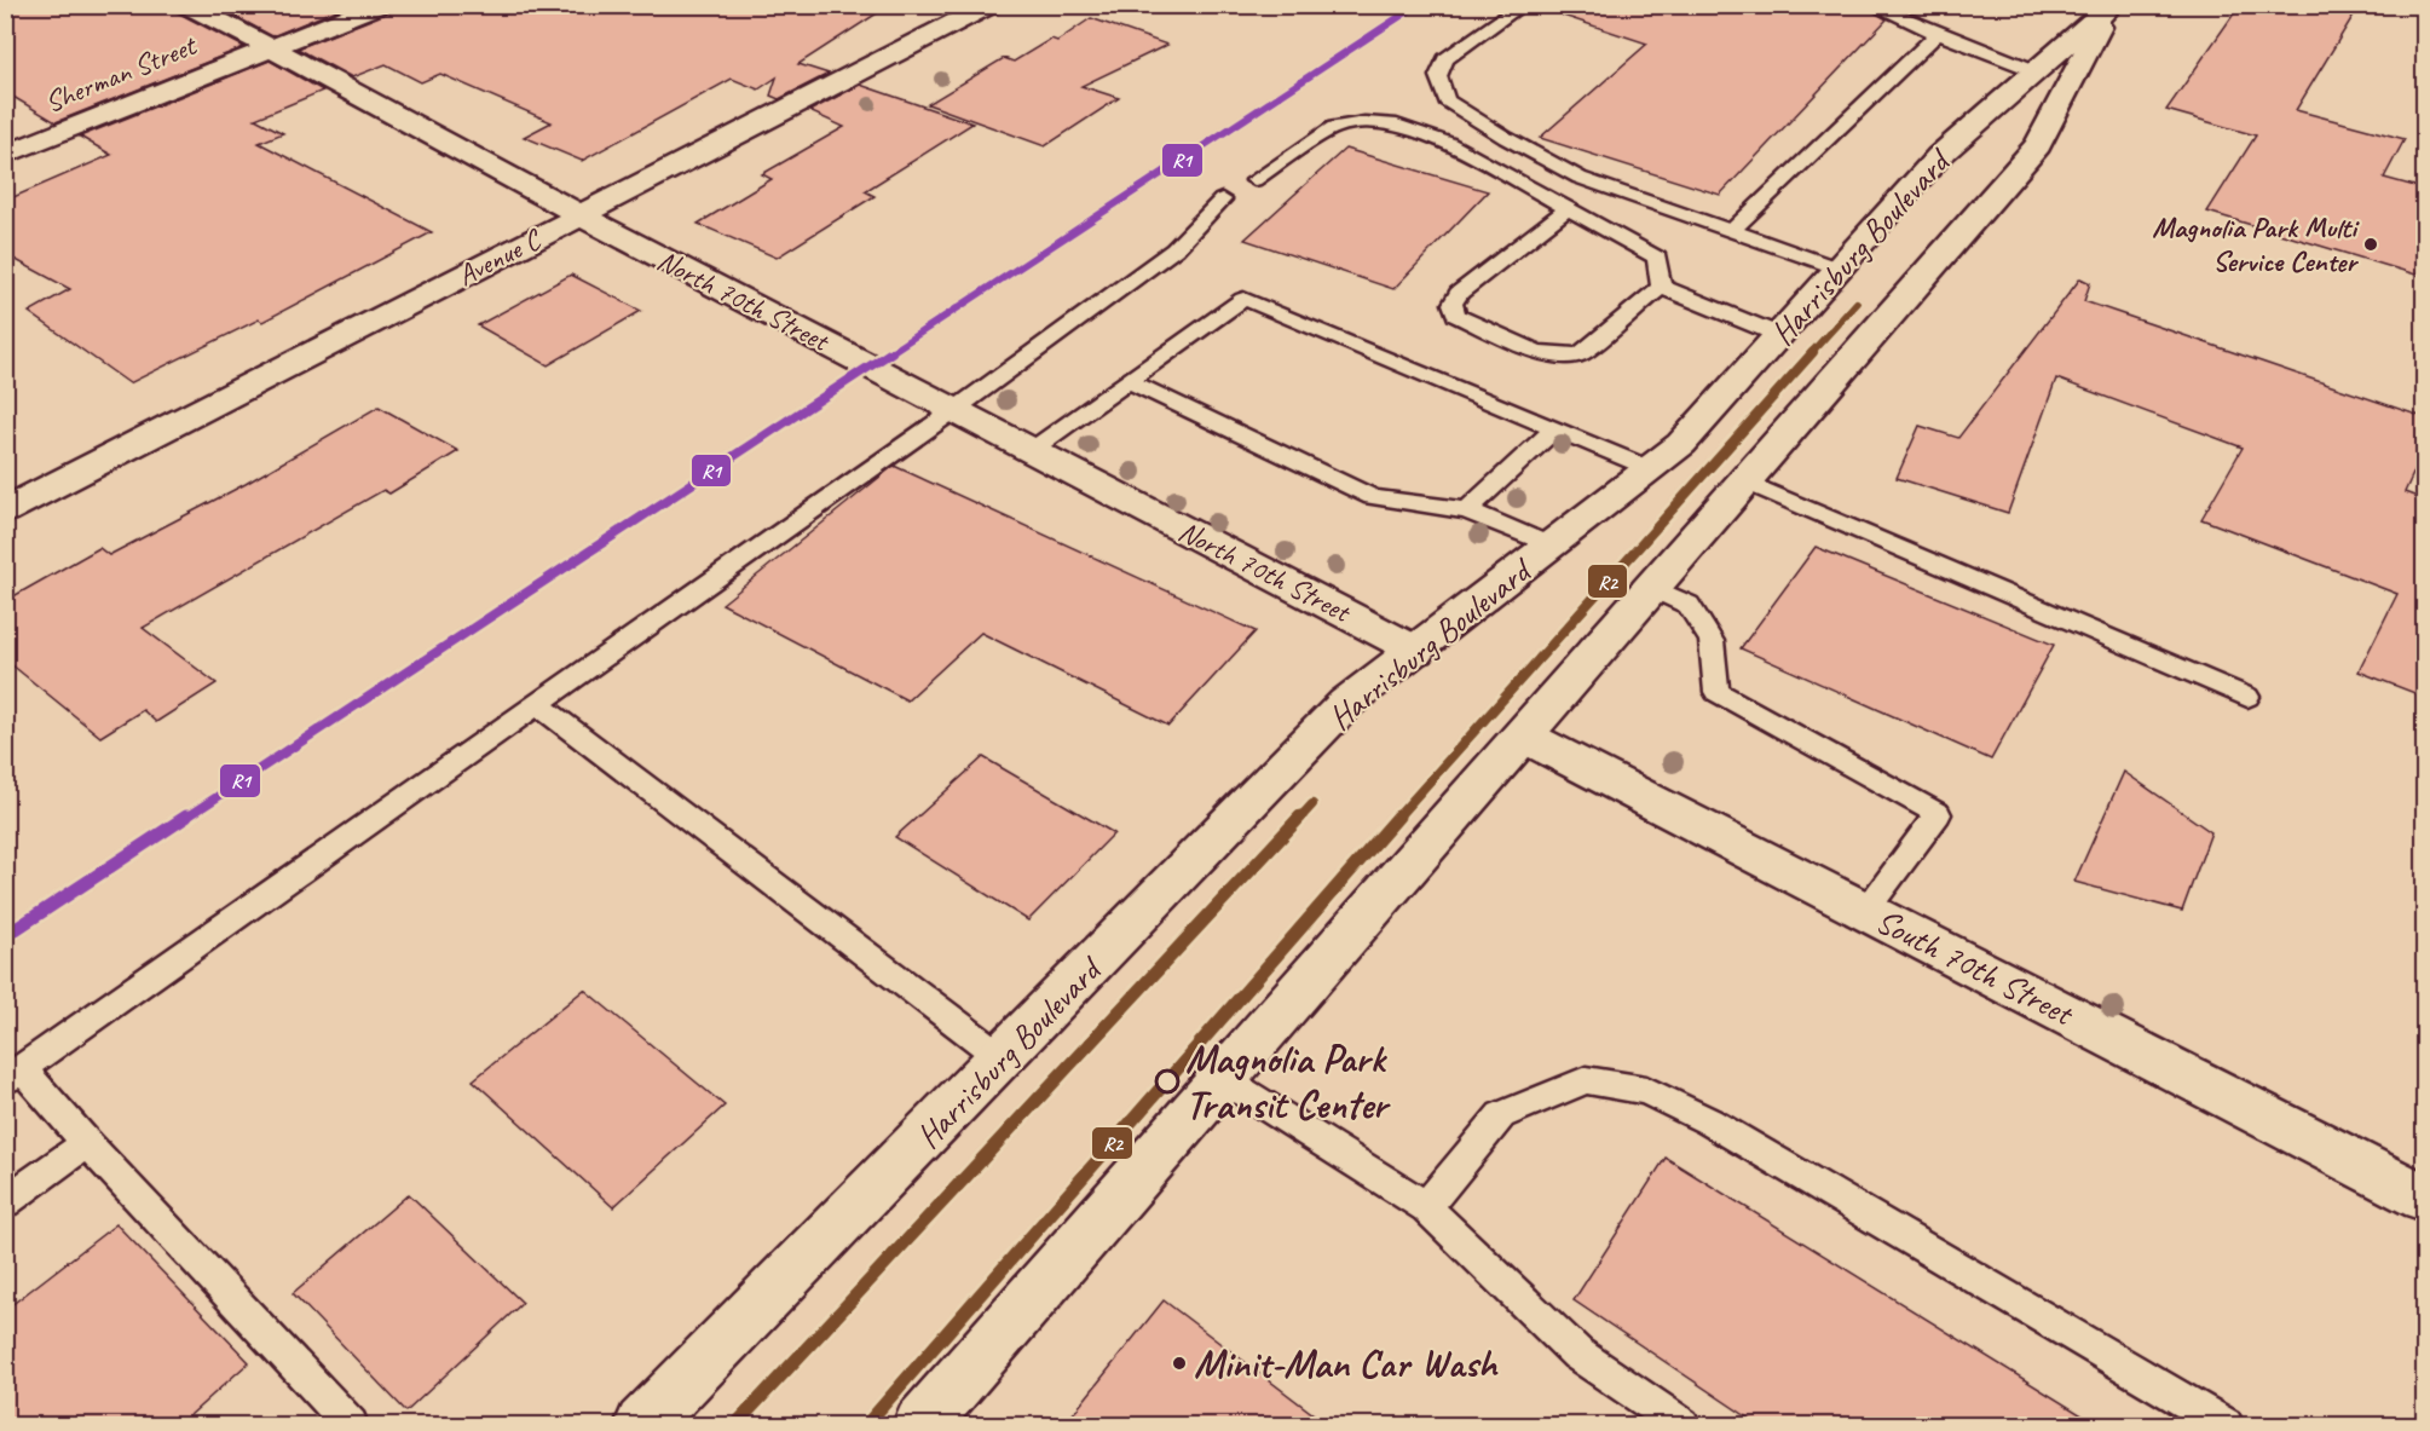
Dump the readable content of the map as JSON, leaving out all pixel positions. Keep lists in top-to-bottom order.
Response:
{
  "streets": {
    "main road": [
      "Sherman Street",
      "Harrisburg Boulevard",
      "Avenue C",
      "North 70th Street",
      "South 70th Street"
    ]
  },
  "crossings": [
    ["Sherman Street", "North 70th Street"],
    ["Harrisburg Boulevard", "North 70th Street"],
    ["Harrisburg Boulevard", "South 70th Street"],
    ["Avenue C", "North 70th Street"]
  ],
  "places": ["Magnolia Park Multi Service Center", "Magnolia Park Transit Center", "Minit-Man Car Wash"],
  "lines": ["transit line R1", "transit line R2"]
}
